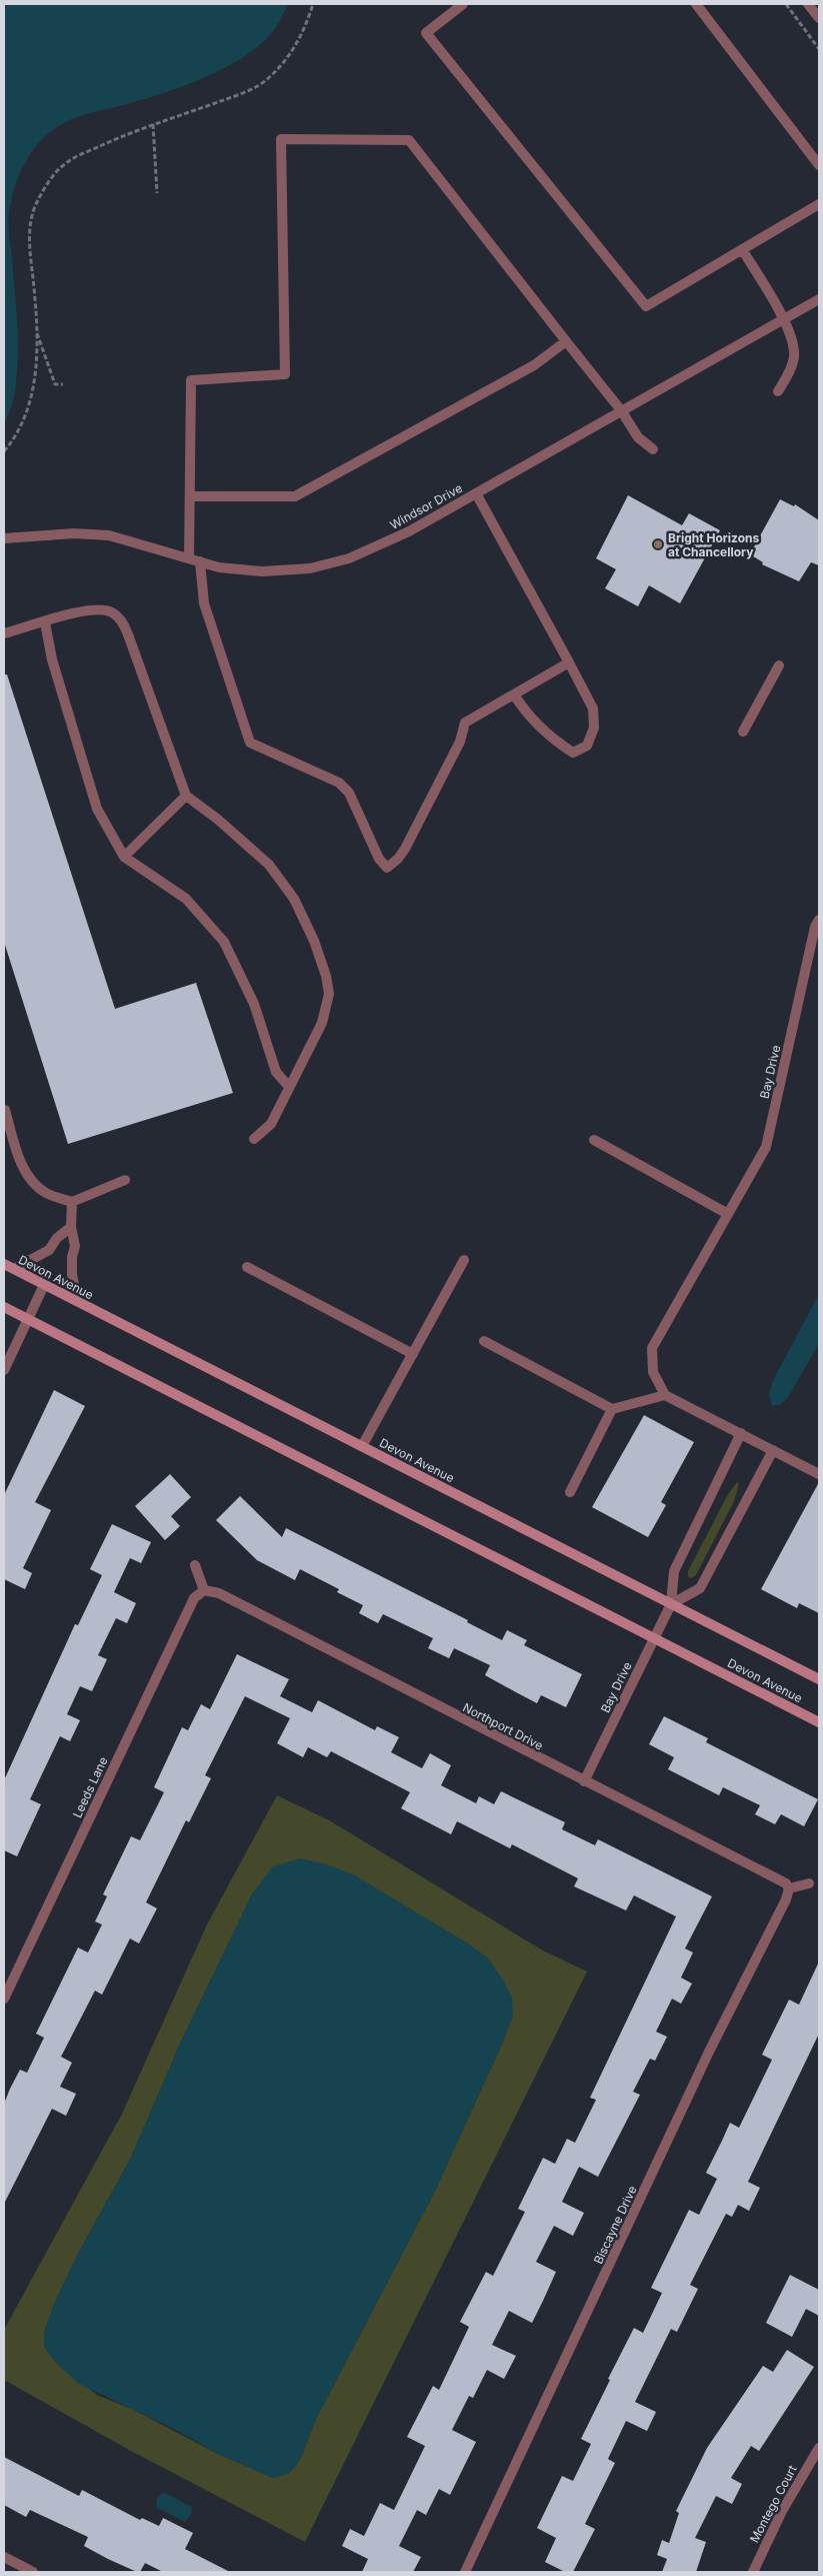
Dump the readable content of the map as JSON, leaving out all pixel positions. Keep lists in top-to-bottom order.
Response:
{
  "streets": {
    "main road": ["Devon Avenue"],
    "street": [
      "Windsor Drive",
      "Bay Drive",
      "Northport Drive",
      "Leeds Lane",
      "Biscayne Drive",
      "Montego Court"
    ]
  },
  "crossings": [
    ["Bay Drive", "Devon Avenue"],
    ["Bay Drive", "Northport Drive"],
    ["Northport Drive", "Leeds Lane"],
    ["Northport Drive", "Biscayne Drive"]
  ],
  "places": ["Bright Horizons at Chancellory"]
}
